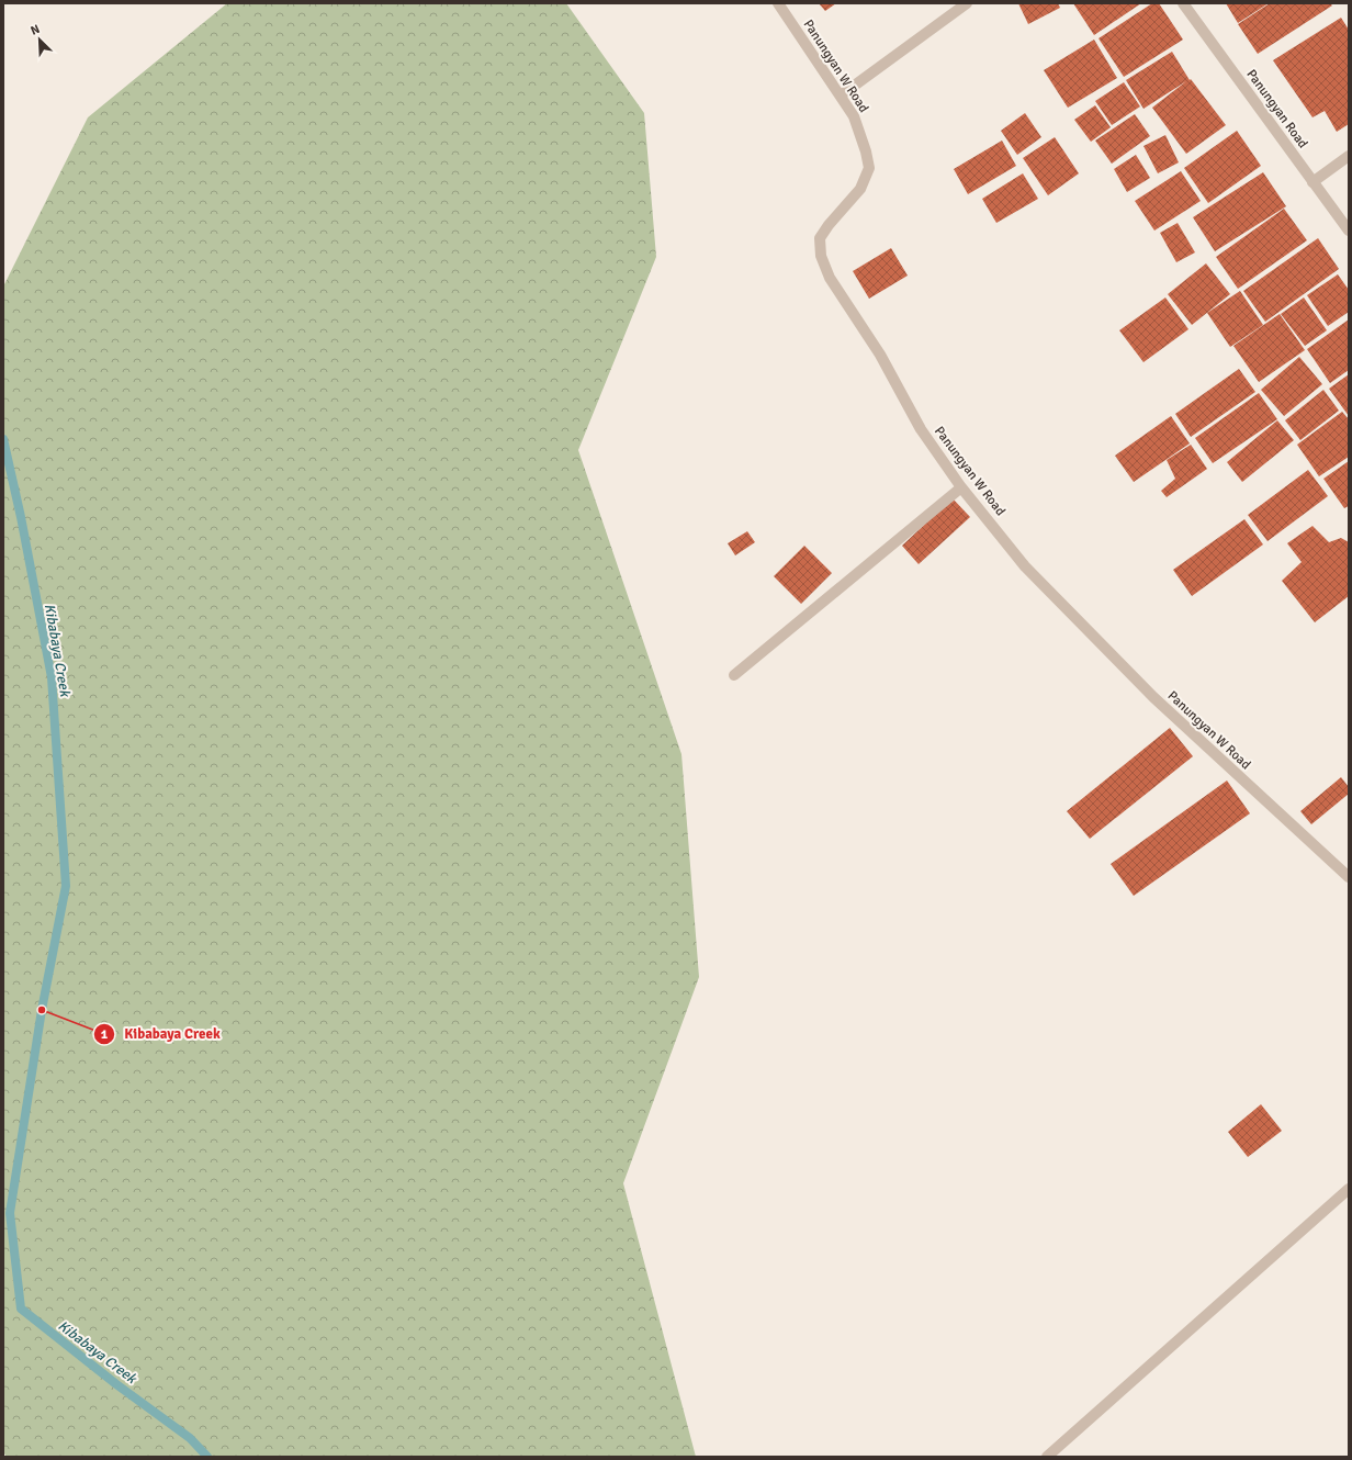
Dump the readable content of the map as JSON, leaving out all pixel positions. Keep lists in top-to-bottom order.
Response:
{
  "streets": {
    "street": ["Panungyan W Road", "Panungyan Road"]
  },
  "water": ["Kibabaya Creek"],
  "places": ["Kibabaya Creek"],
  "north": "top left"
}
